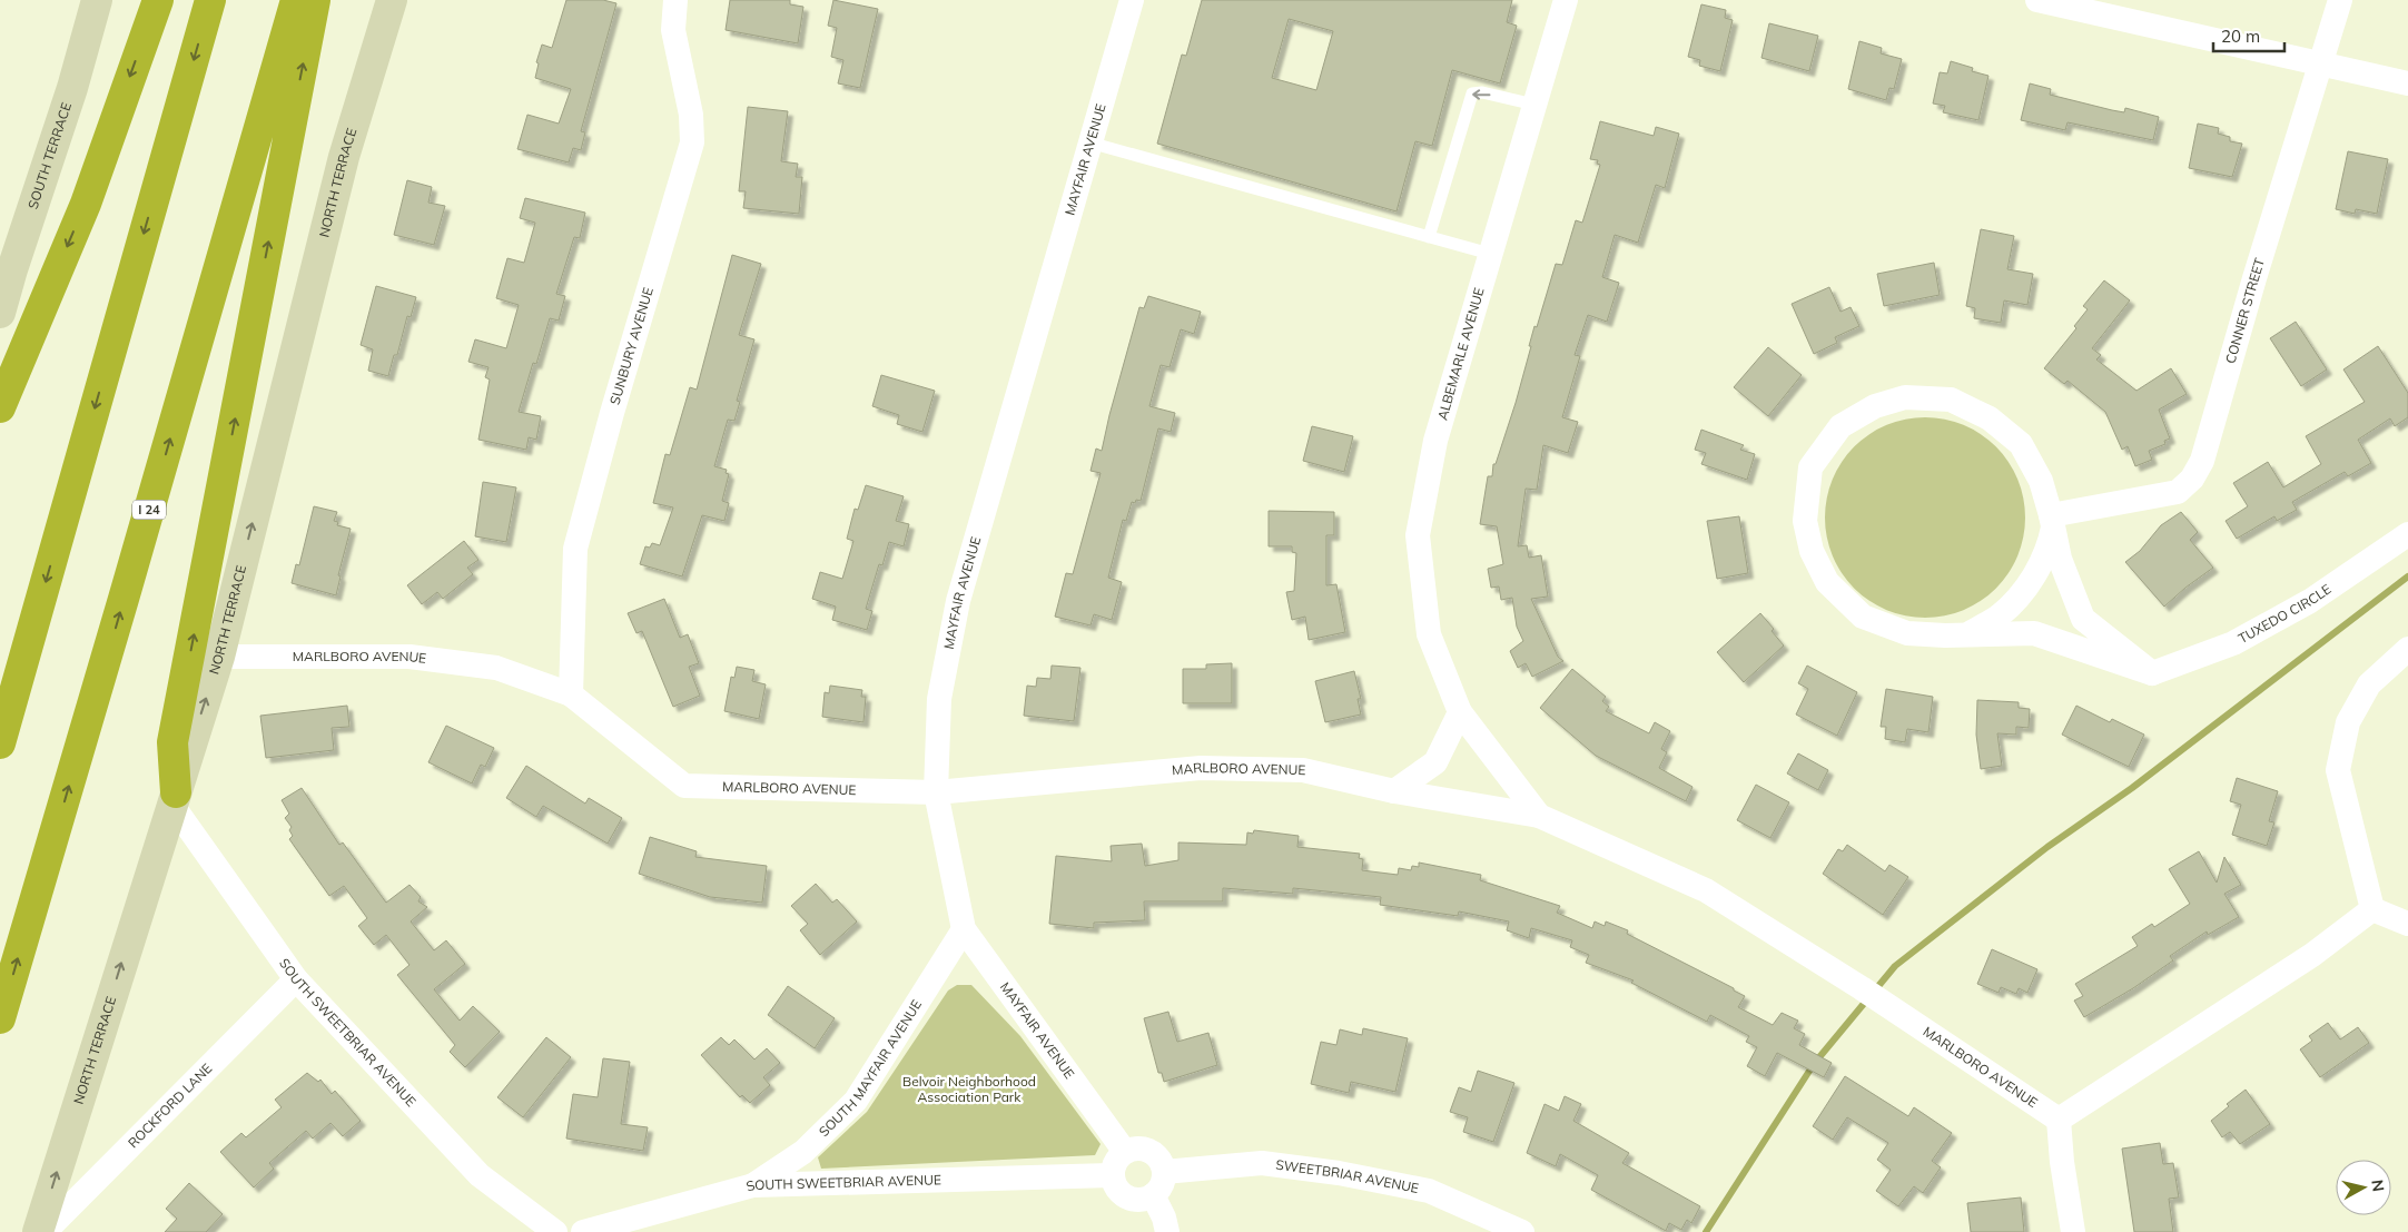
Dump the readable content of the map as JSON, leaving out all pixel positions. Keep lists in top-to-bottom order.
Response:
{
  "streets": {
    "highway": ["I 24"],
    "street": [
      "SOUTH TERRACE",
      "MAYFAIR AVENUE",
      "NORTH TERRACE",
      "CONNER STREET",
      "SUNBURY AVENUE",
      "ALBEMARLE AVENUE",
      "TUXEDO CIRCLE",
      "MARLBORO AVENUE",
      "SOUTH SWEETBRIAR AVENUE",
      "SOUTH MAYFAIR AVENUE",
      "ROCKFORD LANE",
      "SWEETBRIAR AVENUE"
    ]
  },
  "crossings": [
    ["MAYFAIR AVENUE", "MARLBORO AVENUE"],
    ["MAYFAIR AVENUE", "SOUTH SWEETBRIAR AVENUE"],
    ["MAYFAIR AVENUE", "SOUTH MAYFAIR AVENUE"],
    ["MAYFAIR AVENUE", "SWEETBRIAR AVENUE"],
    ["NORTH TERRACE", "MARLBORO AVENUE"],
    ["NORTH TERRACE", "SOUTH SWEETBRIAR AVENUE"],
    ["SUNBURY AVENUE", "MARLBORO AVENUE"],
    ["ALBEMARLE AVENUE", "MARLBORO AVENUE"],
    ["SOUTH SWEETBRIAR AVENUE", "SOUTH MAYFAIR AVENUE"],
    ["SOUTH SWEETBRIAR AVENUE", "ROCKFORD LANE"],
    ["SOUTH SWEETBRIAR AVENUE", "SWEETBRIAR AVENUE"]
  ],
  "one_way": ["NORTH TERRACE"],
  "parks": ["Belvoir Neighborhood Association Park"],
  "scale_bar": "20 m",
  "north": "right"
}
